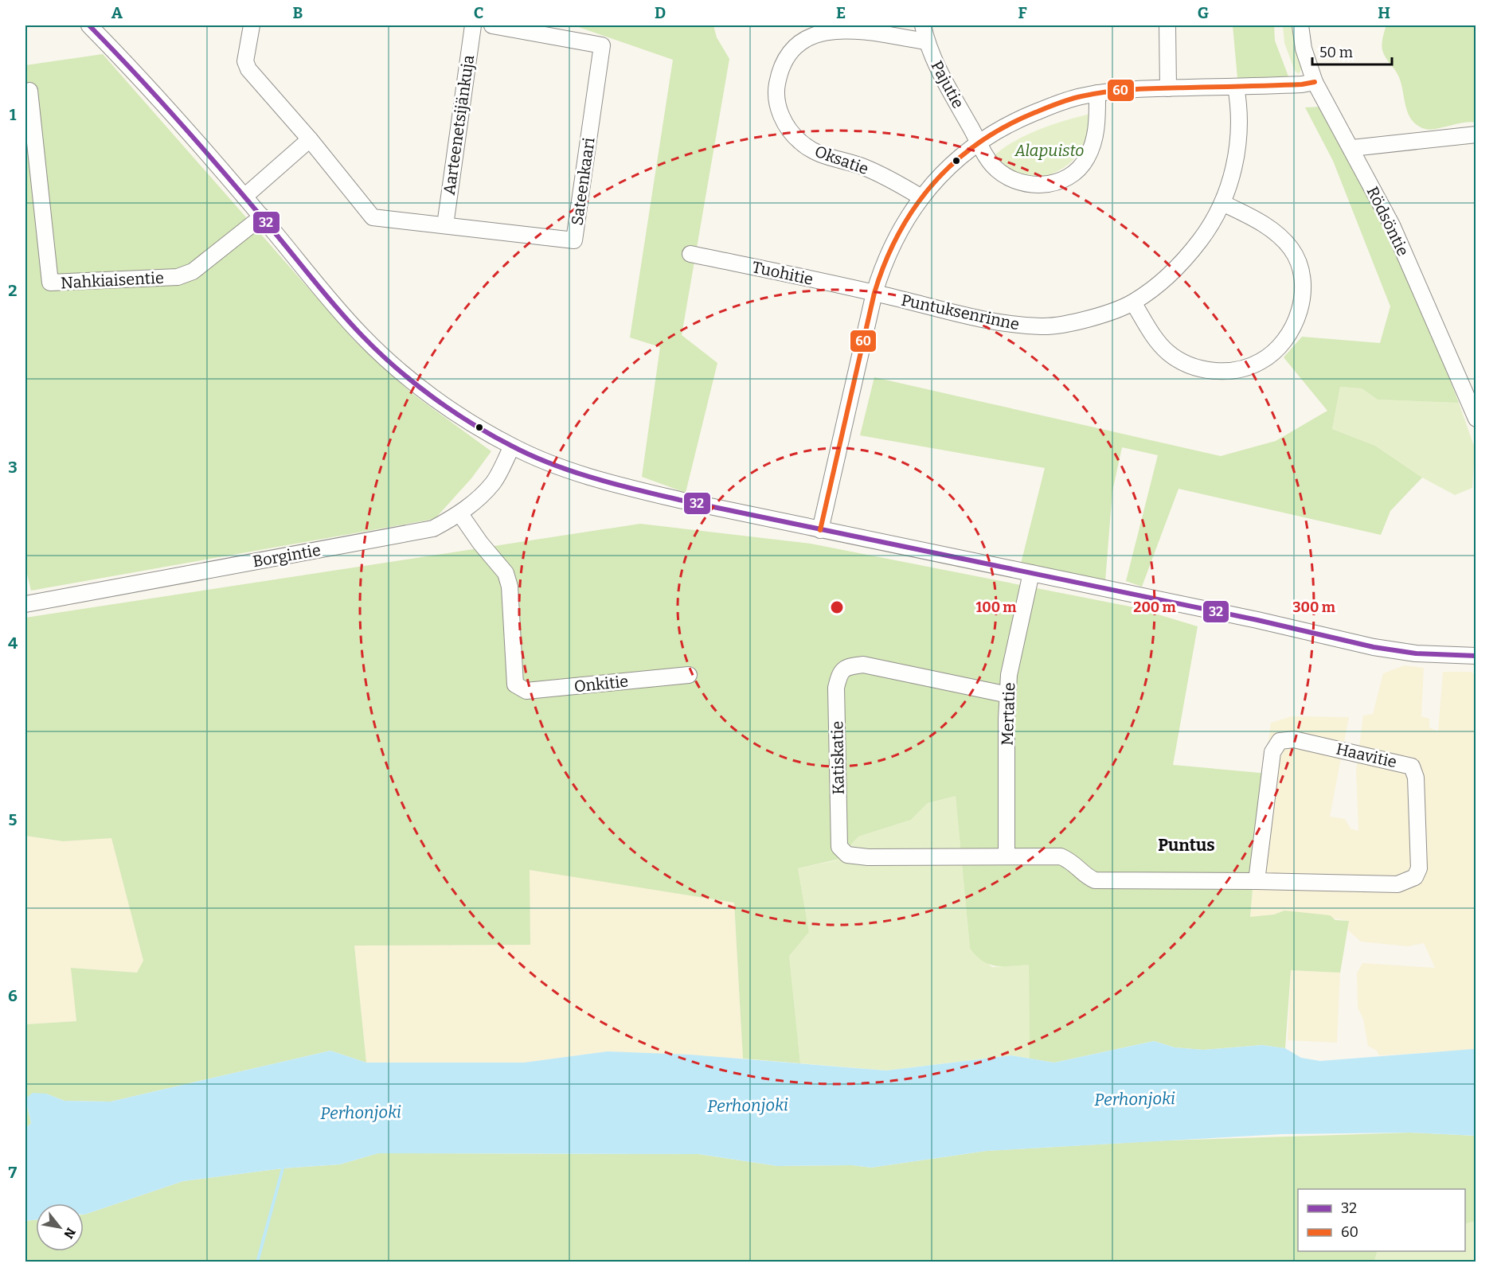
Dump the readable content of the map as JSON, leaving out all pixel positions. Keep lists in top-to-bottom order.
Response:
{
  "streets": {
    "street": [
      "Pajutie",
      "Aarteenetsijänkuja",
      "Oksatie",
      "Sateenkaari",
      "Rödsöntie",
      "Tuohitie",
      "Nahkiaisentie",
      "Puntuksenrinne",
      "Borgintie",
      "Onkitie",
      "Mertatie",
      "Haavitie",
      "Katiskatie"
    ]
  },
  "crossings": [
    ["Pajutie", "Oksatie"],
    ["Aarteenetsijänkuja", "Sateenkaari"],
    ["Tuohitie", "Puntuksenrinne"],
    ["Borgintie", "Onkitie"],
    ["Mertatie", "Haavitie"],
    ["Mertatie", "Katiskatie"],
    ["Haavitie", "Katiskatie"]
  ],
  "districts": ["Puntus"],
  "water": ["Perhonjoki"],
  "parks": ["Alapuisto"],
  "lines": ["transit line 32", "transit line 60"],
  "legend": ["32", "60"],
  "scale_bar": "50 m",
  "north": "bottom right",
  "grid": {
    "columns": [
      "A",
      "B",
      "C",
      "D",
      "E",
      "F",
      "G",
      "H"
    ],
    "rows": [
      "1",
      "2",
      "3",
      "4",
      "5",
      "6",
      "7"
    ]
  },
  "rings": ["100 m", "200 m", "300 m"]
}
